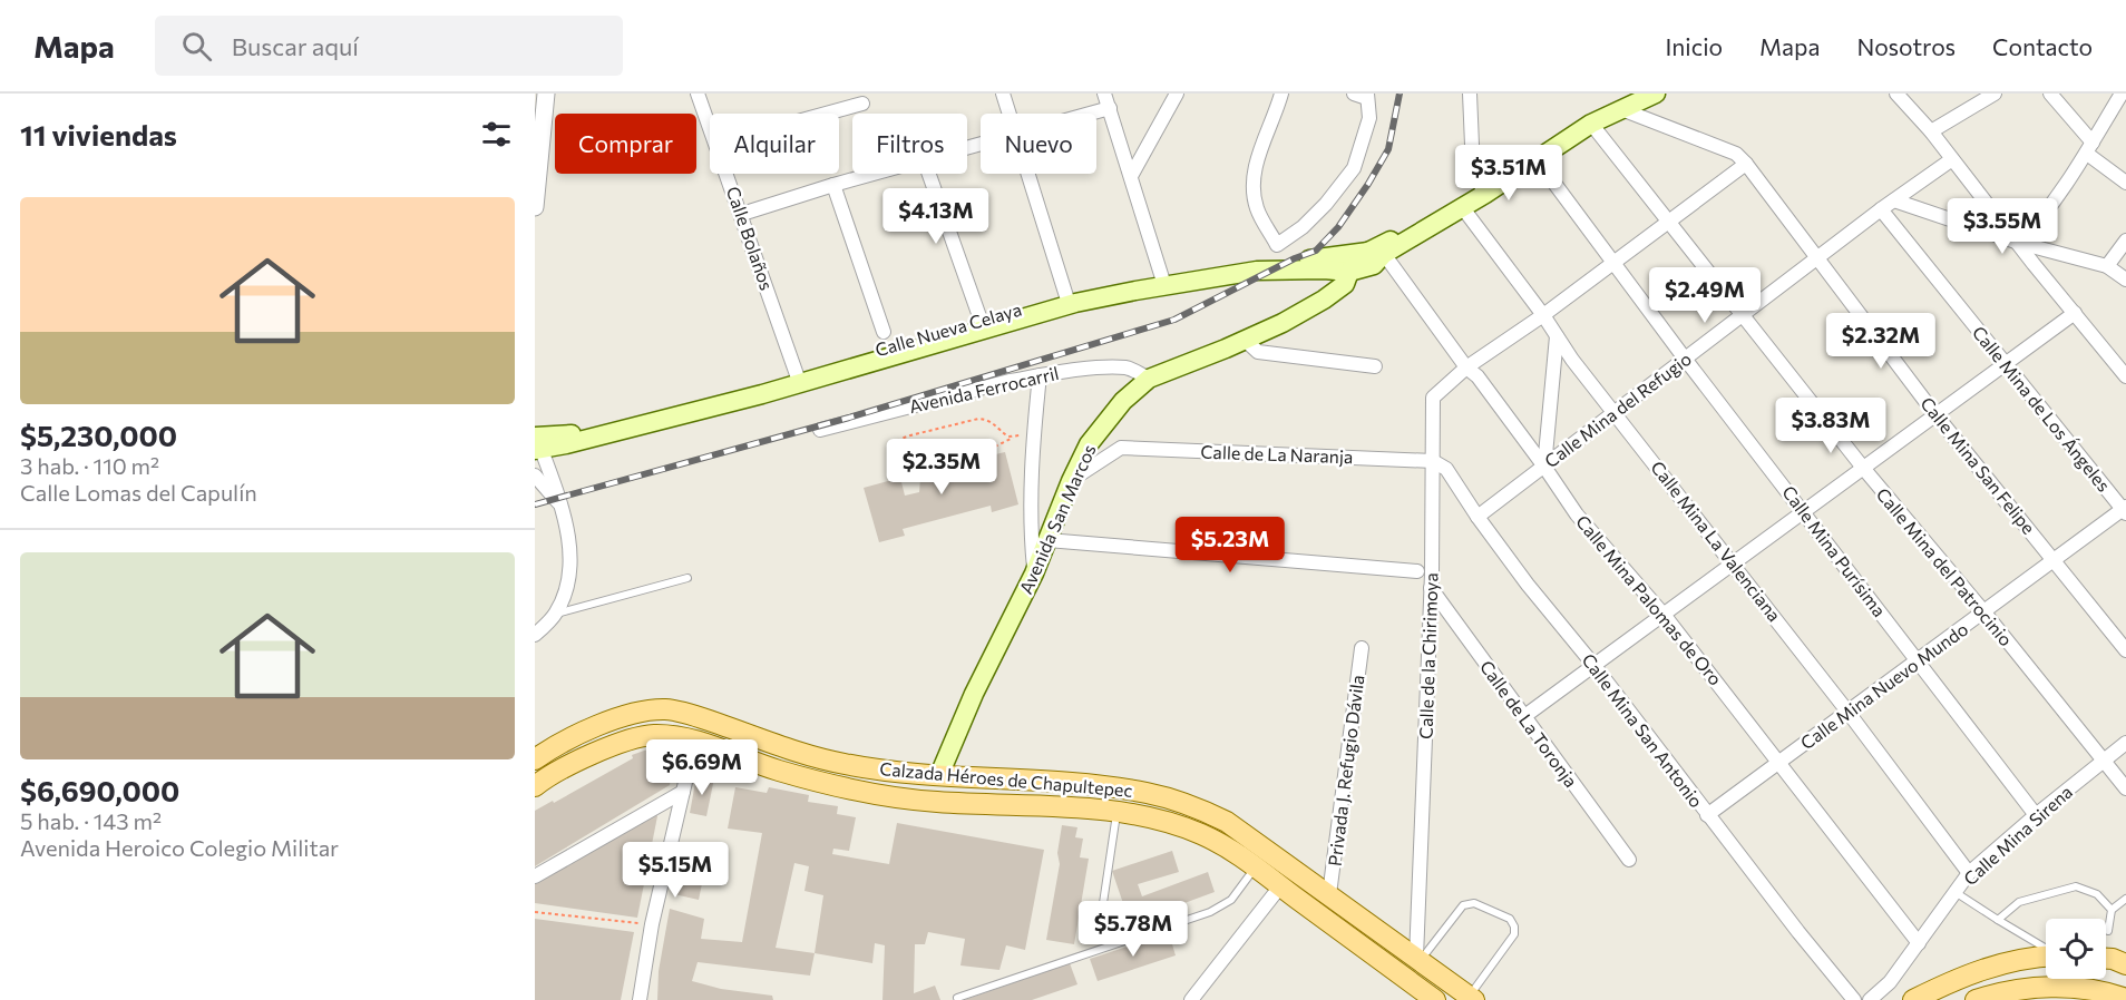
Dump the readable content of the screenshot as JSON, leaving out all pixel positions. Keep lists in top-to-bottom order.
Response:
{
  "streets": {
    "main road": ["Calle Nueva Celaya", "Avenida San Marcos", "Calzada Héroes de Chapultepec"],
    "street": [
      "Calle Bolaños",
      "Avenida Ferrocarril",
      "Calle Mina de Los Ángeles",
      "Calle Mina del Refugio",
      "Calle de La Naranja",
      "Calle Mina San Felipe",
      "Calle Mina La Valenciana",
      "Calle Mina Purísima",
      "Calle Mina del Patrocinio",
      "Calle Mina Palomas de Oro",
      "Calle de la Chirimoya",
      "Calle Mina Nuevo Mundo",
      "Calle de La Toronja",
      "Calle Mina San Antonio",
      "Privada J. Refugio Dávila",
      "Calle Mina Sirena"
    ]
  },
  "crossings": [
    ["Calle Bolaños", "Calle Nueva Celaya"],
    ["Calle Nueva Celaya", "Avenida San Marcos"],
    ["Calle Nueva Celaya", "Calle Mina Palomas de Oro"],
    ["Avenida Ferrocarril", "Avenida San Marcos"],
    ["Calle Mina de Los Ángeles", "Calle Mina del Refugio"],
    ["Calle Mina de Los Ángeles", "Calle Mina Nuevo Mundo"],
    ["Calle Mina del Refugio", "Calle Mina San Felipe"],
    ["Calle Mina del Refugio", "Calle Mina La Valenciana"],
    ["Calle Mina del Refugio", "Calle Mina Purísima"],
    ["Calle Mina del Refugio", "Calle Mina del Patrocinio"],
    ["Calle Mina del Refugio", "Calle Mina Palomas de Oro"],
    ["Calle Mina del Refugio", "Calle Mina San Antonio"],
    ["Calle de La Naranja", "Avenida San Marcos"],
    ["Calle de La Naranja", "Calle de la Chirimoya"],
    ["Calle de La Naranja", "Calle Mina San Antonio"],
    ["Calle Mina San Felipe", "Avenida San Marcos"],
    ["Calle Mina San Felipe", "Calle de la Chirimoya"],
    ["Calle Mina San Felipe", "Calle Mina Nuevo Mundo"],
    ["Avenida San Marcos", "Calle Mina La Valenciana"],
    ["Avenida San Marcos", "Calle Mina Purísima"],
    ["Avenida San Marcos", "Calle Mina del Patrocinio"],
    ["Avenida San Marcos", "Calle Mina Palomas de Oro"],
    ["Avenida San Marcos", "Calzada Héroes de Chapultepec"],
    ["Calle Mina La Valenciana", "Calle de la Chirimoya"],
    ["Calle Mina La Valenciana", "Calle Mina Nuevo Mundo"],
    ["Calle Mina La Valenciana", "Calle Mina Sirena"],
    ["Calle Mina Purísima", "Calle de la Chirimoya"],
    ["Calle Mina Purísima", "Calle Mina Nuevo Mundo"],
    ["Calle Mina Purísima", "Calle Mina Sirena"],
    ["Calle Mina del Patrocinio", "Calle de la Chirimoya"],
    ["Calle Mina del Patrocinio", "Calle Mina Nuevo Mundo"],
    ["Calle Mina del Patrocinio", "Calle Mina Sirena"],
    ["Calle Mina Palomas de Oro", "Calle de la Chirimoya"],
    ["Calle Mina Palomas de Oro", "Calle Mina Nuevo Mundo"],
    ["Calle Mina Palomas de Oro", "Calle Mina Sirena"],
    ["Calle de la Chirimoya", "Calle de La Toronja"],
    ["Calle de la Chirimoya", "Calle Mina San Antonio"],
    ["Calle de la Chirimoya", "Calzada Héroes de Chapultepec"],
    ["Calle Mina Nuevo Mundo", "Calle Mina San Antonio"],
    ["Privada J. Refugio Dávila", "Calzada Héroes de Chapultepec"]
  ],
  "page": {
    "header": "Mapa",
    "search": "Buscar aquí",
    "nav": [
      "Inicio",
      "Mapa",
      "Nosotros",
      "Contacto"
    ],
    "heading": "11 viviendas",
    "chip": [
      "Comprar",
      "Alquilar",
      "Filtros",
      "Nuevo"
    ],
    "price": [
      "$3.51M",
      "$4.13M",
      "$3.55M",
      "$2.49M",
      "$2.32M",
      "$3.83M",
      "$2.35M",
      "$5.23M",
      "$6.69M",
      "$5.15M",
      "$5.78M"
    ],
    "list": [
      {
        "name": "$5,230,000",
        "note": "3 hab. · 110 m² · Calle Lomas del Capulín"
      },
      {
        "name": "$6,690,000",
        "note": "5 hab. · 143 m² · Avenida Heroico Colegio Militar"
      }
    ]
  }
}
